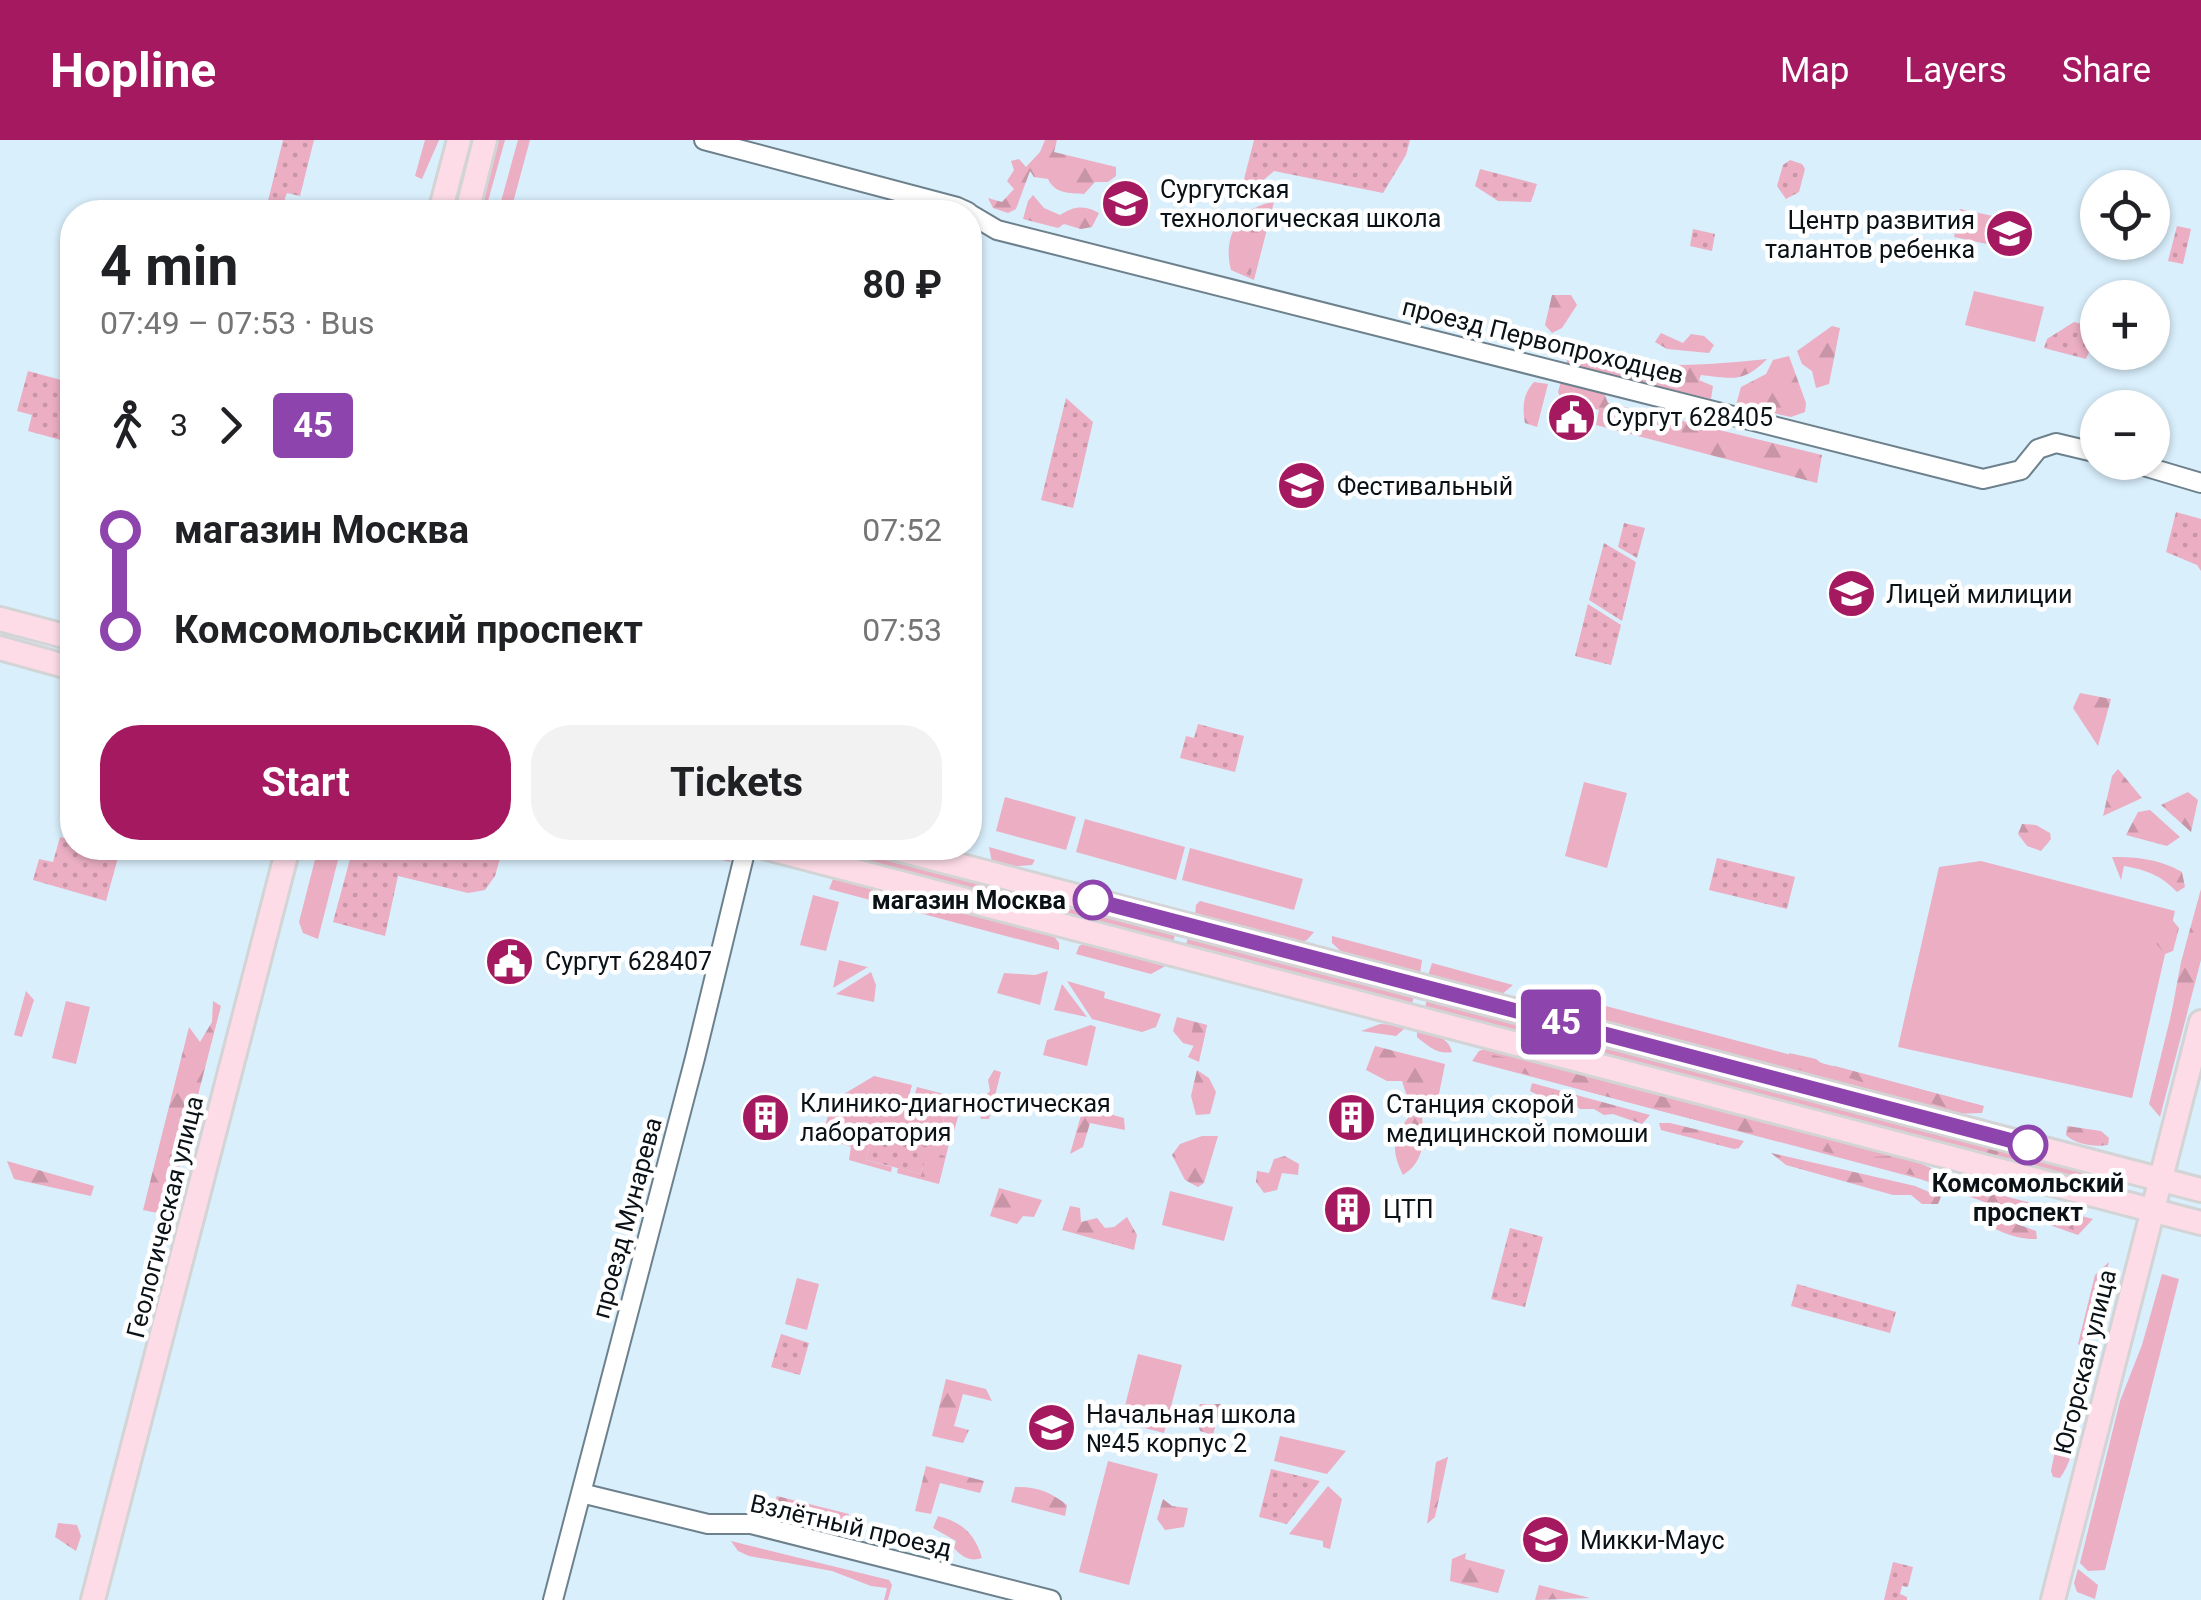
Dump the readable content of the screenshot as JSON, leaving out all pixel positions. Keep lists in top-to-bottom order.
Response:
{
  "streets": {
    "main road": ["Геологическая улица", "Югорская улица"],
    "street": ["проезд Первопроходцев", "проезд Мунарева", "Взлётный проезд"]
  },
  "crossings": [
    ["проезд Мунарева", "Взлётный проезд"]
  ],
  "places": {
    "school or university": [
      "Сургутская технологическая школа",
      "Центр развития талантов ребенка",
      "Фестивальный",
      "Лицей милиции",
      "Начальная школа №45 корпус 2",
      "Микки-Маус"
    ],
    "public building": ["Сургут 628405", "Сургут 628407"],
    "other": ["магазин Москва", "Комсомольский проспект"],
    "building": ["Клинико-диагностическая лаборатория", "Cтанция скорой медицинской помоши", "ЦТП"]
  },
  "lines": ["bus line 45"],
  "page": {
    "header": "Hopline",
    "nav": ["Map", "Layers", "Share"],
    "on_map": "45",
    "map_buttons": ["+", "−"],
    "heading": ["4 min", "07:49 – 07:53 · Bus", "80 ₽"],
    "legs": ["3", "45"],
    "list": [
      {
        "name": "магазин Москва",
        "value": "07:52"
      },
      {
        "name": "Комсомольский проспект",
        "value": "07:53"
      }
    ],
    "buttons": ["Start", "Tickets"]
  }
}
